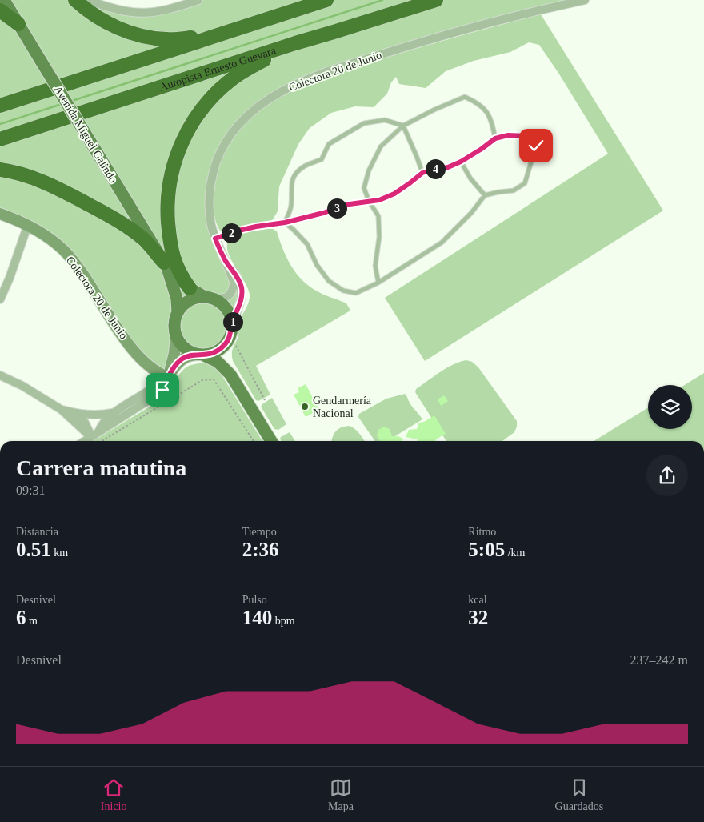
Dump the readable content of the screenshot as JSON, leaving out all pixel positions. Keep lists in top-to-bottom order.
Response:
{
  "streets": {
    "highway": ["Autopista Ernesto Guevara"],
    "main road": ["Colectora 20 de Junio", "Avenida Miguel Galindo"]
  },
  "crossings": [
    ["Colectora 20 de Junio", "Avenida Miguel Galindo"]
  ],
  "places": ["Gendarmería Nacional"],
  "page": {
    "pins": [
      "4",
      "3",
      "2",
      "1"
    ],
    "heading": ["Carrera matutina", "09:31"],
    "stats": [
      ["Distancia", "0.51 km"],
      ["Tiempo", "2:36"],
      ["Ritmo", "5:05 /km"],
      ["Desnivel", "6 m"],
      ["Pulso", "140 bpm"],
      ["kcal", "32"]
    ],
    "chart": ["Desnivel", "237–242 m"],
    "tabs": ["Inicio", "Mapa", "Guardados"]
  }
}
